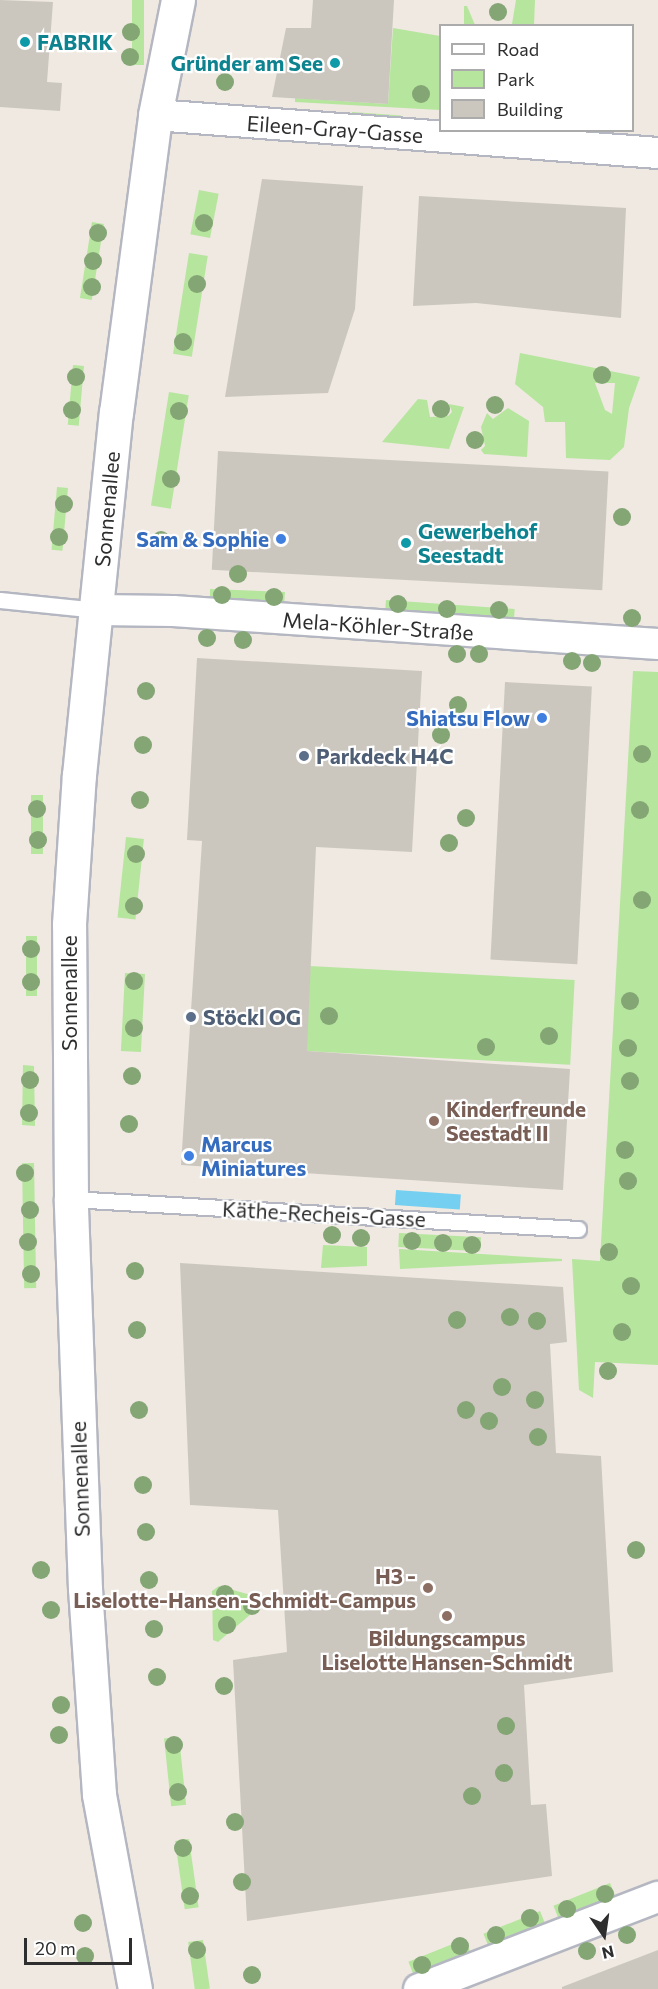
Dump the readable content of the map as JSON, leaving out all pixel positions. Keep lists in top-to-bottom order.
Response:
{
  "streets": {
    "street": ["Eileen-Gray-Gasse", "Sonnenallee", "Mela-Köhler-Straße"],
    "lane": ["Käthe-Recheis-Gasse"]
  },
  "crossings": [
    ["Eileen-Gray-Gasse", "Sonnenallee"],
    ["Sonnenallee", "Mela-Köhler-Straße"],
    ["Sonnenallee", "Käthe-Recheis-Gasse"]
  ],
  "places": [
    "FABRIK",
    "Gründer am See",
    "Sam & Sophie",
    "Gewerbehof Seestadt",
    "Shiatsu Flow",
    "Parkdeck H4C",
    "Stöckl OG",
    "Kinderfreunde Seestadt II",
    "Marcus Miniatures",
    "H3 - Liselotte-Hansen-Schmidt-Campus",
    "Bildungscampus Liselotte Hansen-Schmidt"
  ],
  "legend": ["Road", "Park", "Building"],
  "scale_bar": "20 m",
  "north": "bottom"
}
